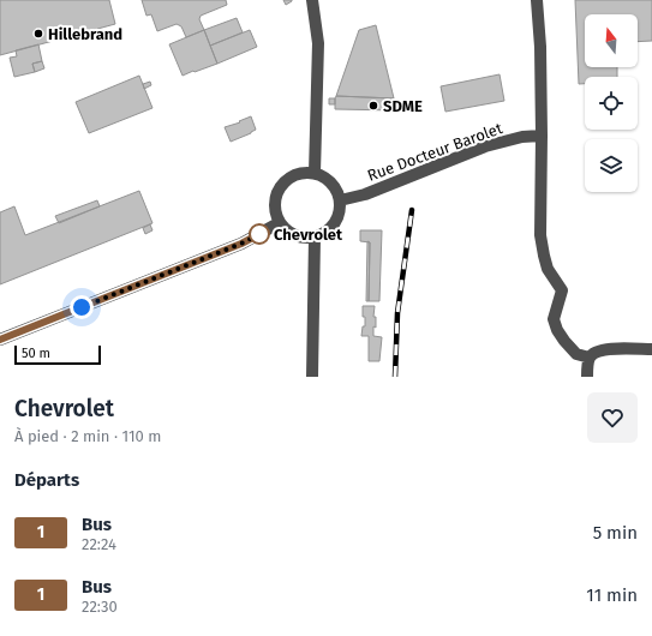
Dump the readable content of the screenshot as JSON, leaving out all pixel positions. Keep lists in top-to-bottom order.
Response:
{
  "streets": {
    "street": ["Rue Docteur Barolet"]
  },
  "places": ["Hillebrand", "SDME", "Chevrolet"],
  "lines": ["bus line 1"],
  "scale_bar": "50 m",
  "north": "top",
  "page": {
    "scale": "50 m",
    "heading": [
      ["Chevrolet", "À pied · 2 min · 110 m"],
      "Départs"
    ],
    "list": [
      {
        "mark": "1",
        "name": "Bus",
        "note": "22:24",
        "value": "5 min"
      },
      {
        "mark": "1",
        "name": "Bus",
        "note": "22:30",
        "value": "11 min"
      }
    ]
  }
}
